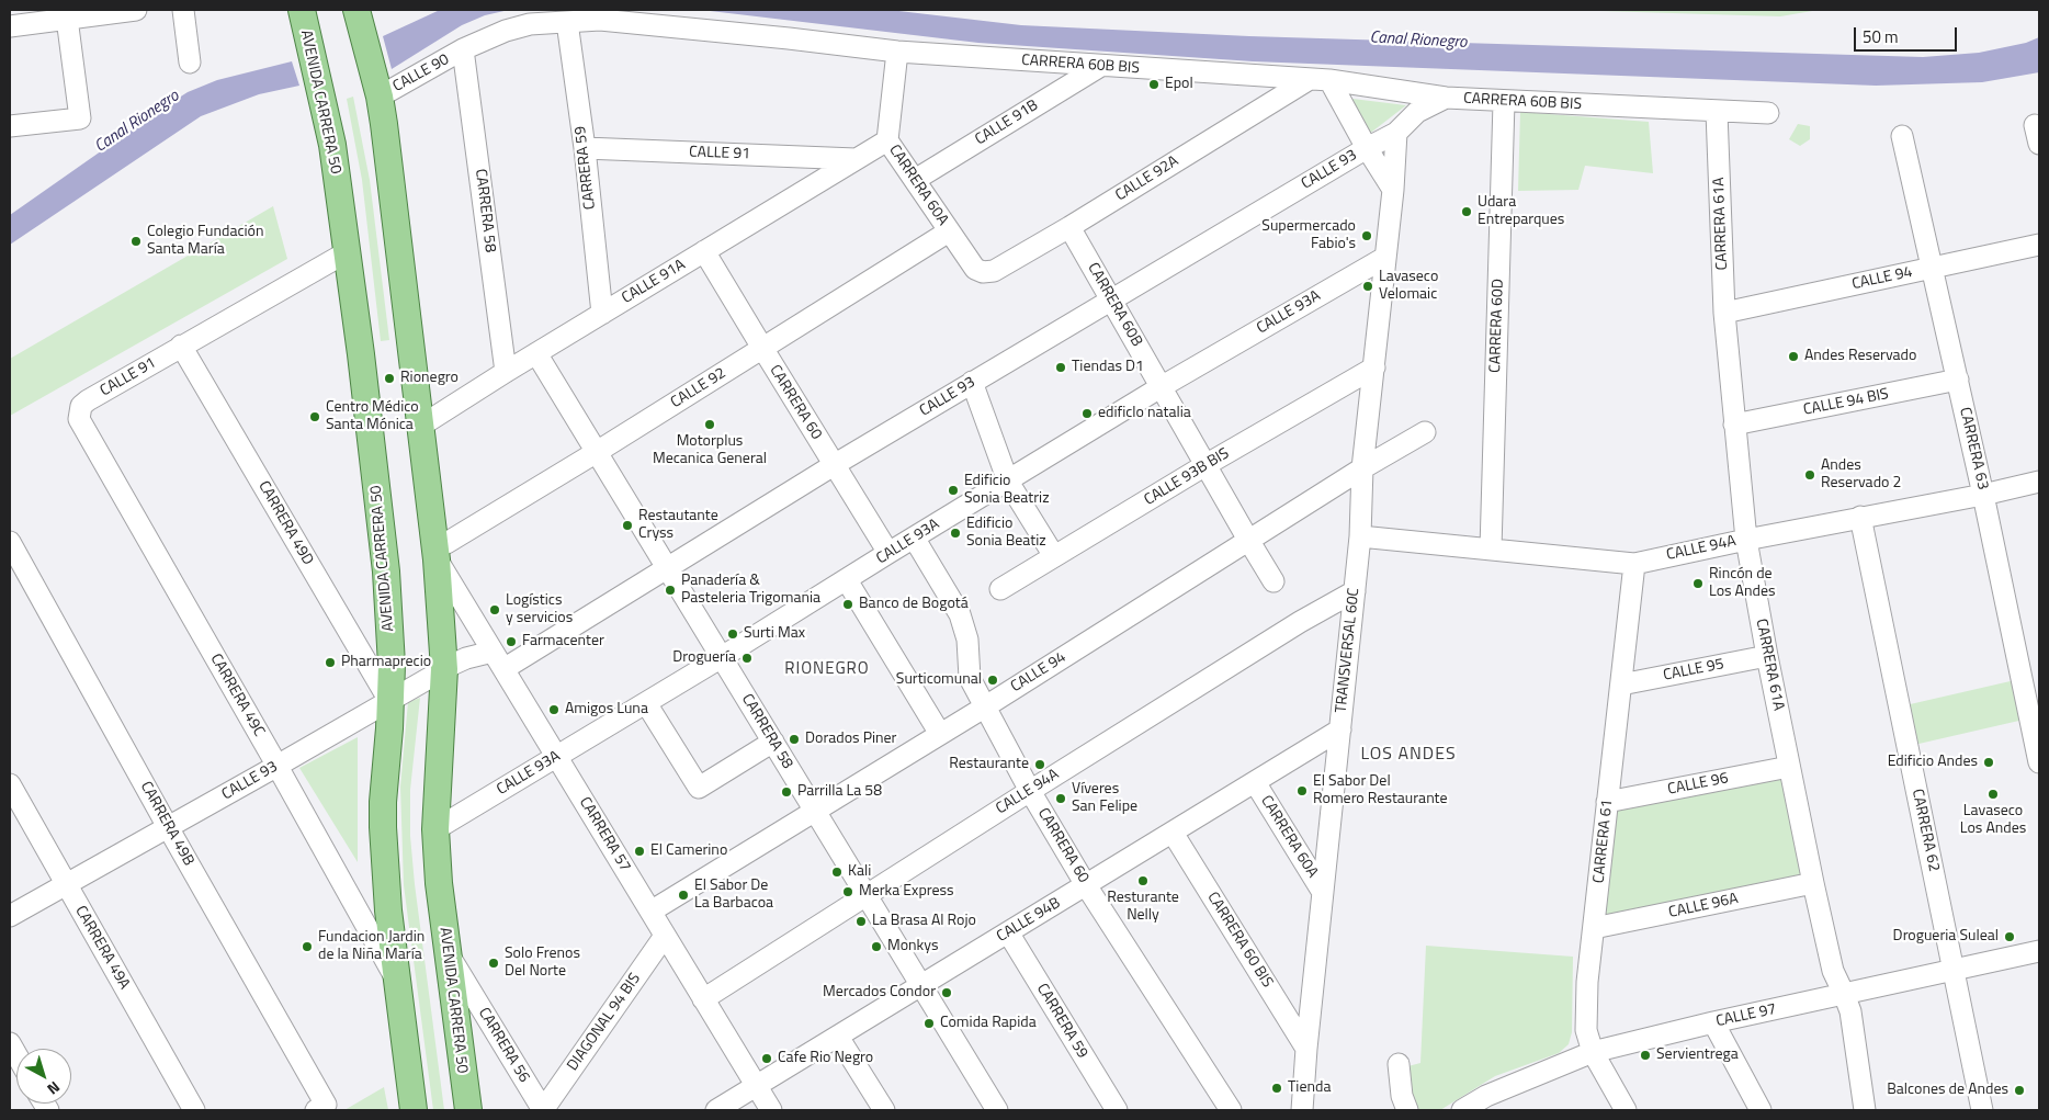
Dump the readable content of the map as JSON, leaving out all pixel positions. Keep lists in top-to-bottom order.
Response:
{
  "streets": {
    "main road": ["AVENIDA CARRERA 50"],
    "street": [
      "CARRERA 60B BIS",
      "CALLE 90",
      "CALLE 91B",
      "CALLE 91",
      "CARRERA 59",
      "CALLE 93",
      "CALLE 92A",
      "CARRERA 60A",
      "CARRERA 58",
      "CARRERA 61A",
      "CALLE 94",
      "CALLE 91A",
      "CARRERA 60B",
      "CALLE 93A",
      "CARRERA 60D",
      "CALLE 92",
      "CARRERA 60",
      "CALLE 94 BIS",
      "CARRERA 63",
      "CALLE 93B BIS",
      "CARRERA 49D",
      "CALLE 94A",
      "TRANSVERSAL 60C",
      "CALLE 95",
      "CARRERA 49C",
      "CALLE 96",
      "CARRERA 49B",
      "CARRERA 62",
      "CARRERA 57",
      "CARRERA 61",
      "CALLE 96A",
      "CALLE 94B",
      "CARRERA 60 BIS",
      "CARRERA 49A",
      "CALLE 97",
      "DIAGONAL 94 BIS",
      "CARRERA 56"
    ]
  },
  "crossings": [
    ["CARRERA 60B BIS", "CALLE 90"],
    ["CARRERA 60B BIS", "CALLE 91B"],
    ["CARRERA 60B BIS", "CARRERA 59"],
    ["CARRERA 60B BIS", "CALLE 92A"],
    ["CARRERA 60B BIS", "CARRERA 60A"],
    ["CARRERA 60B BIS", "CARRERA 58"],
    ["CARRERA 60B BIS", "CARRERA 61A"],
    ["CARRERA 60B BIS", "CARRERA 60D"],
    ["CALLE 90", "AVENIDA CARRERA 50"],
    ["CALLE 90", "CARRERA 58"],
    ["AVENIDA CARRERA 50", "CALLE 91"],
    ["AVENIDA CARRERA 50", "CALLE 93"],
    ["AVENIDA CARRERA 50", "CALLE 91A"],
    ["AVENIDA CARRERA 50", "CALLE 93A"],
    ["AVENIDA CARRERA 50", "CALLE 92"],
    ["AVENIDA CARRERA 50", "CARRERA 49D"],
    ["AVENIDA CARRERA 50", "CARRERA 49C"],
    ["AVENIDA CARRERA 50", "CARRERA 57"],
    ["AVENIDA CARRERA 50", "CARRERA 56"],
    ["CALLE 91B", "CARRERA 60A"],
    ["CALLE 91", "CARRERA 59"],
    ["CALLE 91", "CALLE 91A"],
    ["CALLE 91", "CARRERA 49D"],
    ["CALLE 91", "CARRERA 49C"],
    ["CARRERA 59", "CALLE 91A"],
    ["CARRERA 59", "CALLE 94B"],
    ["CALLE 93", "CARRERA 58"],
    ["CALLE 93", "CARRERA 60B"],
    ["CALLE 93", "CARRERA 60"],
    ["CALLE 93", "CARRERA 49D"],
    ["CALLE 93", "TRANSVERSAL 60C"],
    ["CALLE 93", "CARRERA 49C"],
    ["CALLE 93", "CARRERA 49B"],
    ["CALLE 93", "CARRERA 57"],
    ["CALLE 93", "CARRERA 49A"],
    ["CALLE 92A", "CARRERA 60A"],
    ["CALLE 92A", "CARRERA 60B"],
    ["CARRERA 60A", "CALLE 91A"],
    ["CARRERA 60A", "CALLE 92"],
    ["CARRERA 60A", "TRANSVERSAL 60C"],
    ["CARRERA 60A", "CALLE 94B"],
    ["CARRERA 58", "CALLE 94"],
    ["CARRERA 58", "CALLE 91A"],
    ["CARRERA 58", "CALLE 93A"],
    ["CARRERA 58", "CALLE 92"],
    ["CARRERA 58", "CALLE 94A"],
    ["CARRERA 58", "CALLE 94B"],
    ["CARRERA 61A", "CALLE 94"],
    ["CARRERA 61A", "CALLE 94 BIS"],
    ["CARRERA 61A", "CALLE 94A"],
    ["CARRERA 61A", "CALLE 95"],
    ["CARRERA 61A", "CALLE 96"],
    ["CARRERA 61A", "CALLE 96A"],
    ["CARRERA 61A", "CALLE 97"],
    ["CALLE 94", "CARRERA 60B"],
    ["CALLE 94", "CARRERA 60"],
    ["CALLE 94", "CARRERA 63"],
    ["CALLE 94", "TRANSVERSAL 60C"],
    ["CALLE 94", "CARRERA 57"],
    ["CALLE 91A", "CARRERA 60"],
    ["CARRERA 60B", "CALLE 93A"],
    ["CARRERA 60B", "CALLE 93B BIS"],
    ["CALLE 93A", "CARRERA 60"],
    ["CALLE 93A", "TRANSVERSAL 60C"],
    ["CALLE 93A", "CARRERA 57"],
    ["CARRERA 60D", "CALLE 94A"],
    ["CALLE 92", "CARRERA 60"],
    ["CALLE 92", "CARRERA 57"],
    ["CARRERA 60", "CALLE 94A"],
    ["CARRERA 60", "CALLE 94B"],
    ["CALLE 94 BIS", "CARRERA 63"],
    ["CARRERA 63", "CALLE 94A"],
    ["CALLE 93B BIS", "TRANSVERSAL 60C"],
    ["CALLE 94A", "TRANSVERSAL 60C"],
    ["CALLE 94A", "CARRERA 62"],
    ["CALLE 94A", "CARRERA 57"],
    ["CALLE 94A", "CARRERA 61"],
    ["TRANSVERSAL 60C", "CALLE 94B"],
    ["TRANSVERSAL 60C", "CARRERA 60 BIS"],
    ["CALLE 95", "CARRERA 61"],
    ["CALLE 96", "CARRERA 61"],
    ["CARRERA 62", "CALLE 97"],
    ["CARRERA 57", "CALLE 94B"],
    ["CARRERA 57", "DIAGONAL 94 BIS"],
    ["CARRERA 61", "CALLE 96A"],
    ["CARRERA 61", "CALLE 97"],
    ["CALLE 94B", "CARRERA 60 BIS"],
    ["DIAGONAL 94 BIS", "CARRERA 56"]
  ],
  "districts": ["RIONEGRO", "LOS ANDES"],
  "water": ["Canal Rionegro"],
  "places": [
    "Epol",
    "Udara Entreparques",
    "Supermercado Fabio's",
    "Colegio Fundación Santa María",
    "Lavaseco Velomaic",
    "Andes Reservado",
    "Tiendas D1",
    "Rionegro",
    "edificlo natalia",
    "Centro Médico Santa Mónica",
    "Motorplus Mecanica General",
    "Andes Reservado 2",
    "Edificio Sonia Beatriz",
    "Restautante Cryss",
    "Edificio Sonia Beatiz",
    "Rincón de Los Andes",
    "Panadería & Pasteleria Trigomania",
    "Banco de Bogotá",
    "Logístics y servicios",
    "Surti Max",
    "Farmacenter",
    "Droguería",
    "Pharmaprecio",
    "Surticomunal",
    "Amigos Luna",
    "Dorados Piner",
    "Edificio Andes",
    "Restaurante",
    "El Sabor Del Romero Restaurante",
    "Parrilla La 58",
    "Lavaseco Los Andes",
    "Víveres San Felipe",
    "El Camerino",
    "Kali",
    "Resturante Nelly",
    "Merka Express",
    "El Sabor De La Barbacoa",
    "La Brasa Al Rojo",
    "Drogueria Suleal",
    "Fundacion Jardin de la Niña María",
    "Monkys",
    "Solo Frenos Del Norte",
    "Mercados Condor",
    "Comida Rapida",
    "Servientrega",
    "Cafe Rio Negro",
    "Tienda",
    "Balcones de Andes"
  ],
  "scale_bar": "50 m",
  "north": "bottom right"
}
